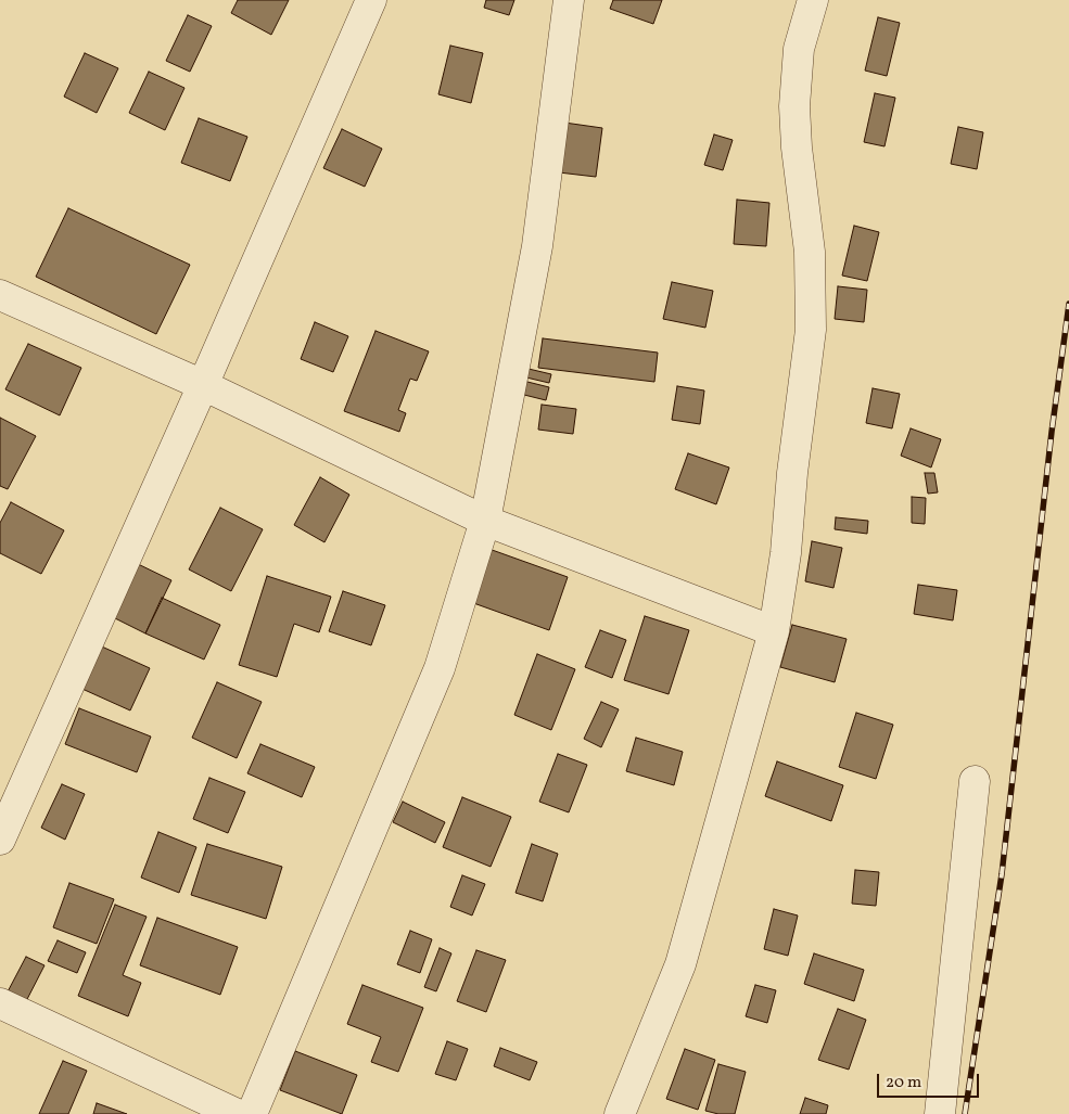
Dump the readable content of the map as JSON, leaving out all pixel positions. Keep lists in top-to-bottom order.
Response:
{
  "scale_bar": "20 m"
}
